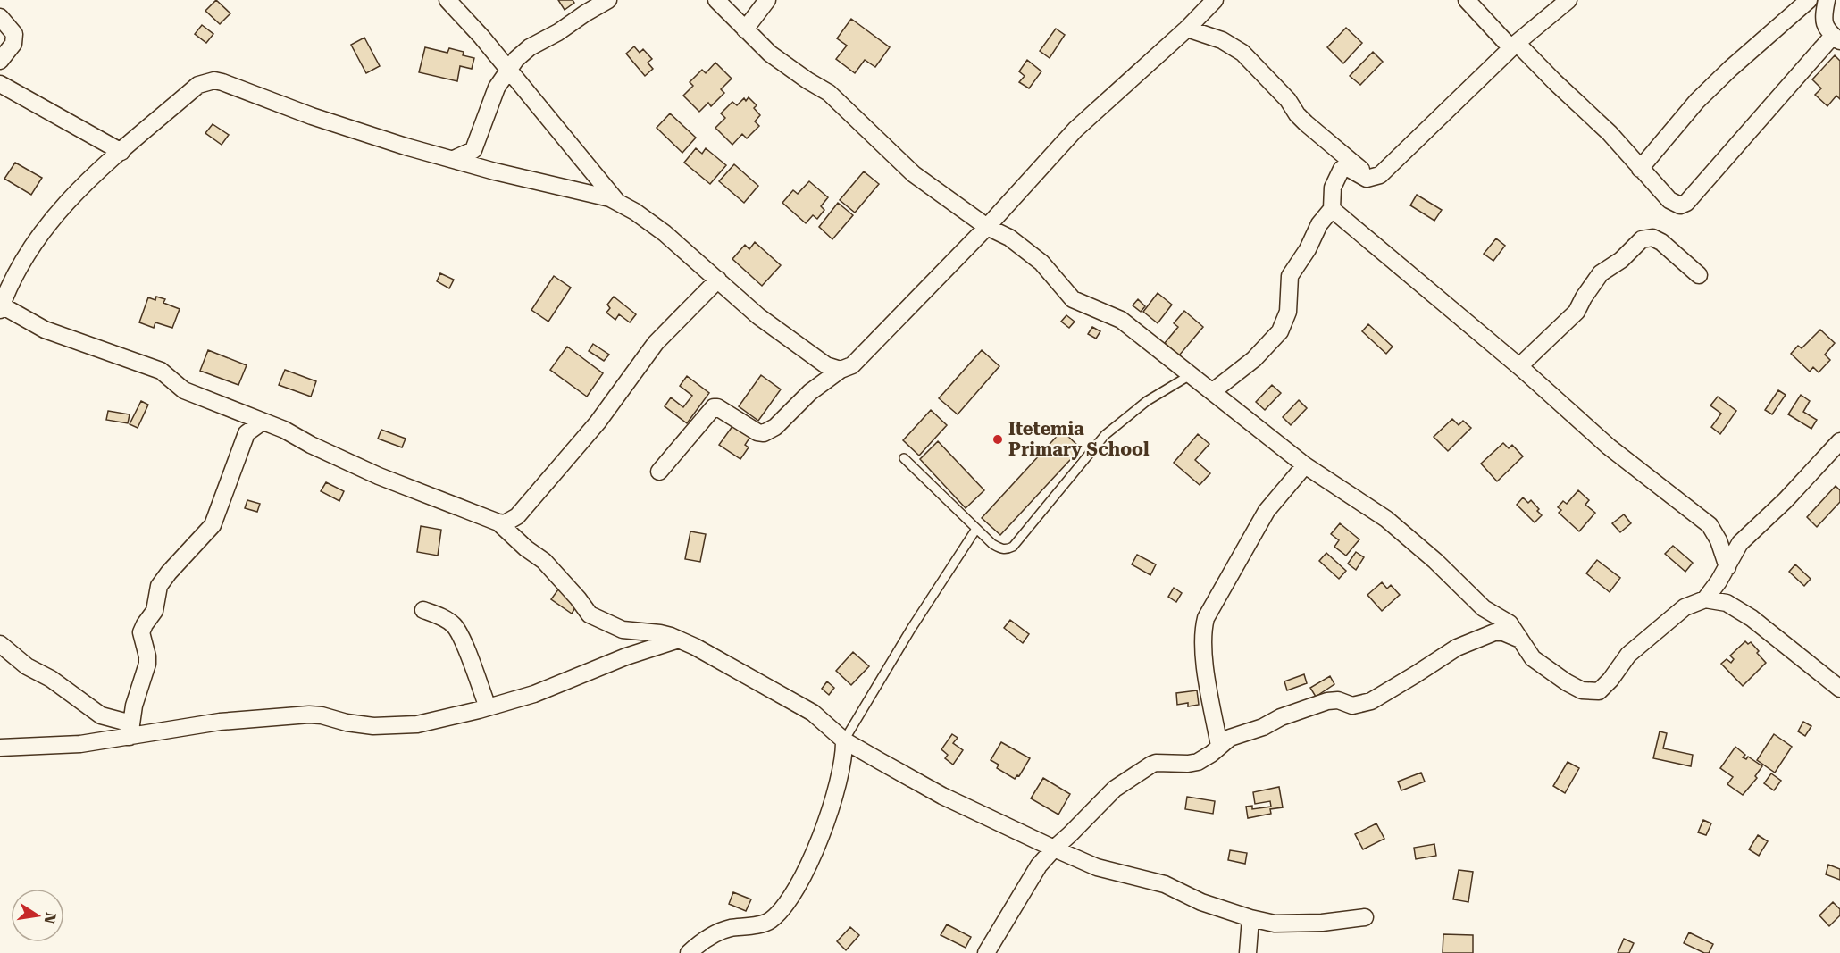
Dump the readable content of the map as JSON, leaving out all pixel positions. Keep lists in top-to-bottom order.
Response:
{
  "places": ["Itetemia Primary School"],
  "north": "right"
}
